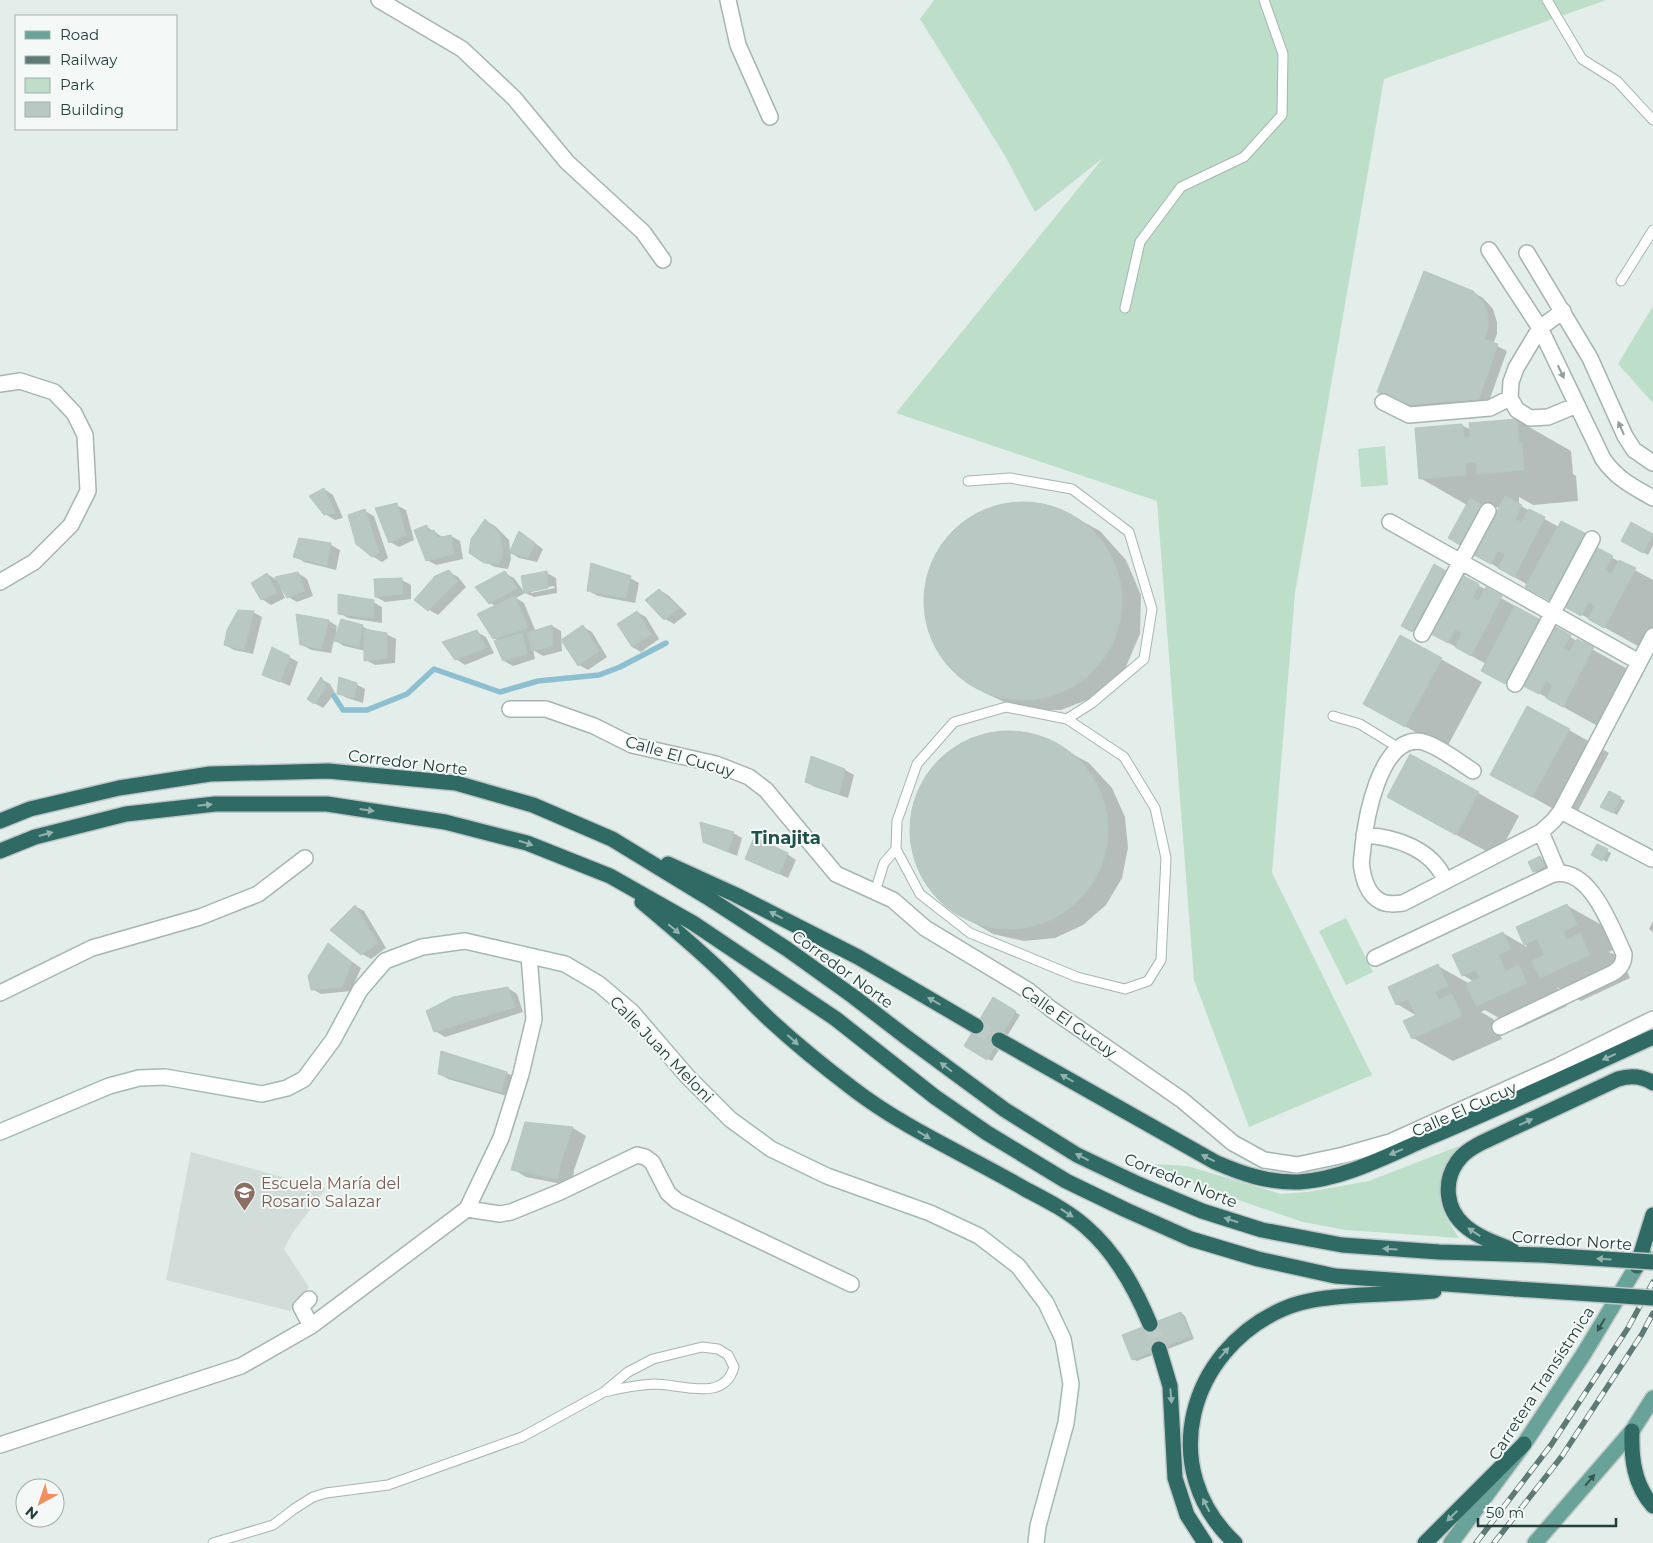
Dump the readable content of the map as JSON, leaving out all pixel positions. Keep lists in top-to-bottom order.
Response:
{
  "streets": {
    "highway": ["Corredor Norte"],
    "main road": ["Carretera Transístmica"],
    "street": ["Calle El Cucuy", "Calle Juan Meloni"]
  },
  "districts": ["Tinajita"],
  "places": {
    "school or university": ["Escuela María del Rosario Salazar"]
  },
  "legend": [
    "Road",
    "Railway",
    "Park",
    "Building"
  ],
  "scale_bar": "50 m",
  "north": "bottom left"
}
